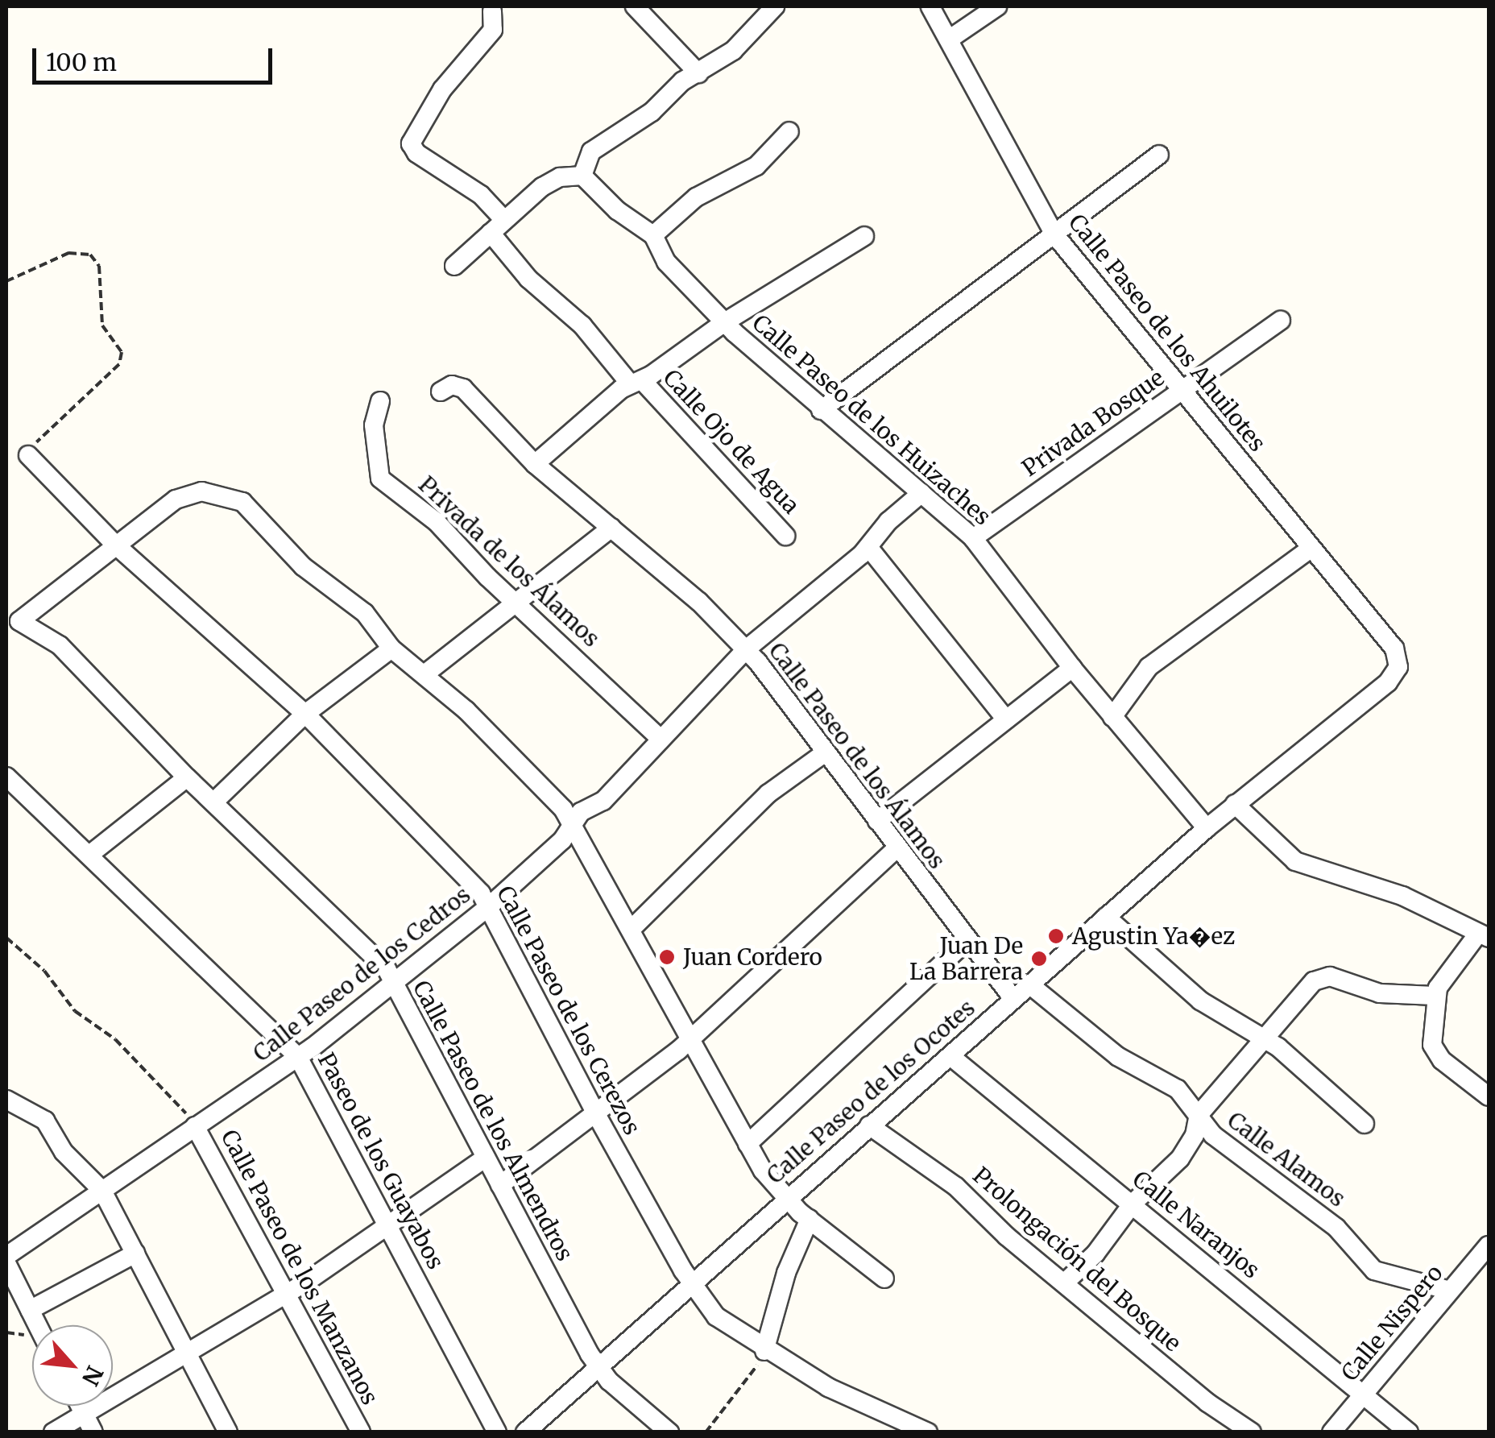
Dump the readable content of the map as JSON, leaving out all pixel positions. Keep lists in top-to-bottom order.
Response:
{
  "streets": {
    "street": [
      "Calle Paseo de los Ahuilotes",
      "Calle Paseo de los Huizaches",
      "Privada Bosque",
      "Calle Ojo de Agua",
      "Privada de los Álamos",
      "Calle Paseo de los Álamos",
      "Calle Paseo de los Cedros",
      "Calle Paseo de los Cerezos",
      "Calle Paseo de los Ocotes",
      "Calle Paseo de los Almendros",
      "Calle Alamos",
      "Paseo de los Guayabos",
      "Calle Naranjos",
      "Prolongación del Bosque",
      "Calle Paseo de los Manzanos",
      "Calle Nispero"
    ]
  },
  "crossings": [
    ["Calle Paseo de los Ahuilotes", "Privada Bosque"],
    ["Calle Paseo de los Ahuilotes", "Calle Paseo de los Ocotes"],
    ["Calle Paseo de los Huizaches", "Privada Bosque"],
    ["Calle Paseo de los Huizaches", "Calle Paseo de los Cedros"],
    ["Calle Paseo de los Huizaches", "Calle Paseo de los Ocotes"],
    ["Privada de los Álamos", "Calle Paseo de los Cedros"],
    ["Calle Paseo de los Álamos", "Calle Paseo de los Cedros"],
    ["Calle Paseo de los Álamos", "Calle Paseo de los Ocotes"],
    ["Calle Paseo de los Cedros", "Calle Paseo de los Cerezos"],
    ["Calle Paseo de los Cedros", "Calle Paseo de los Almendros"],
    ["Calle Paseo de los Cedros", "Paseo de los Guayabos"],
    ["Calle Paseo de los Cedros", "Calle Paseo de los Manzanos"],
    ["Calle Paseo de los Cerezos", "Calle Paseo de los Ocotes"],
    ["Calle Paseo de los Cerezos", "Calle Paseo de los Almendros"],
    ["Calle Paseo de los Ocotes", "Calle Paseo de los Almendros"],
    ["Calle Paseo de los Ocotes", "Calle Alamos"],
    ["Calle Paseo de los Ocotes", "Calle Naranjos"],
    ["Calle Paseo de los Ocotes", "Prolongación del Bosque"],
    ["Calle Alamos", "Calle Nispero"],
    ["Calle Naranjos", "Calle Nispero"]
  ],
  "places": ["Agustin Ya�ez", "Juan Cordero", "Juan De La Barrera"],
  "scale_bar": "100 m",
  "north": "bottom right"
}
